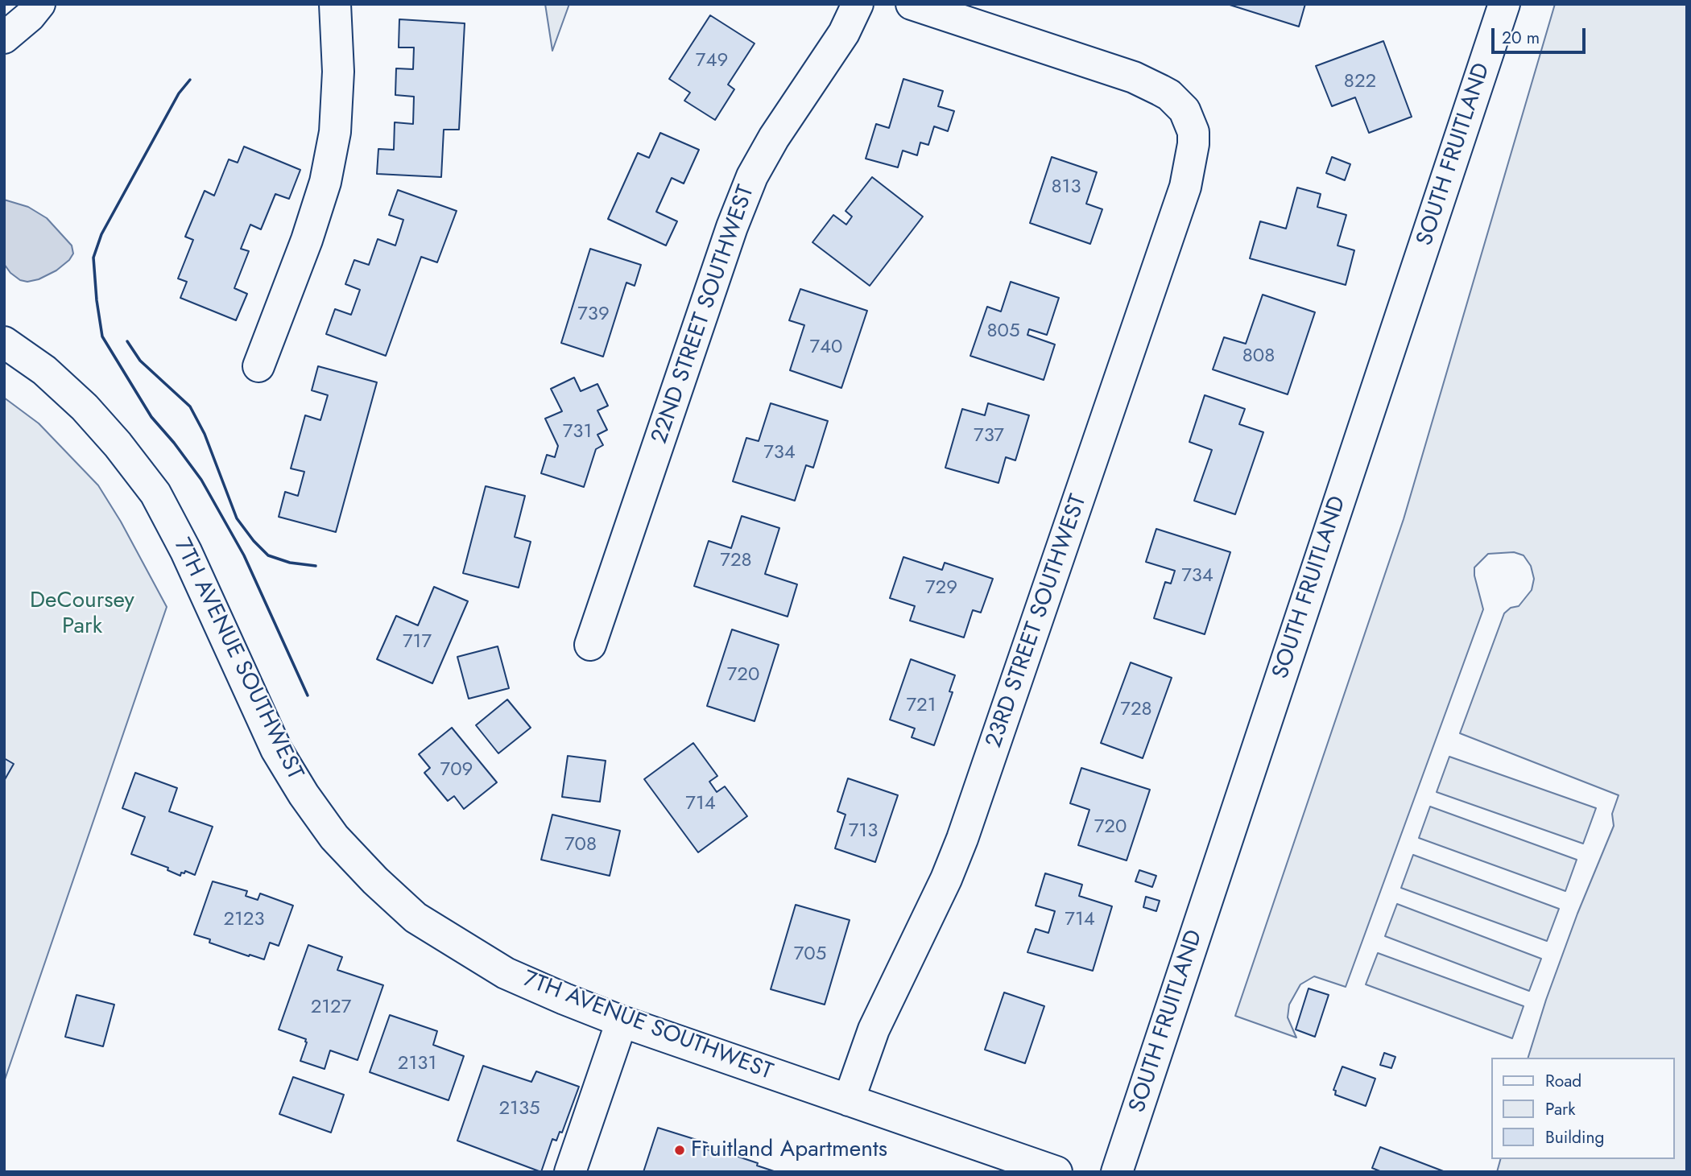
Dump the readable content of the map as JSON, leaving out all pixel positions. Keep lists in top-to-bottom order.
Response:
{
  "streets": {
    "street": [
      "SOUTH FRUITLAND",
      "22ND STREET SOUTHWEST",
      "23RD STREET SOUTHWEST",
      "7TH AVENUE SOUTHWEST"
    ]
  },
  "crossings": [
    ["23RD STREET SOUTHWEST", "7TH AVENUE SOUTHWEST"]
  ],
  "parks": ["DeCoursey Park"],
  "places": ["Fruitland Apartments"],
  "house_numbers": [
    "749",
    "822",
    "813",
    "739",
    "805",
    "740",
    "808",
    "731",
    "737",
    "734",
    "728",
    "734",
    "729",
    "717",
    "720",
    "721",
    "728",
    "709",
    "714",
    "720",
    "713",
    "708",
    "2123",
    "714",
    "705",
    "2127",
    "2131",
    "2135"
  ],
  "legend": ["Road", "Park", "Building"],
  "scale_bar": "20 m"
}
